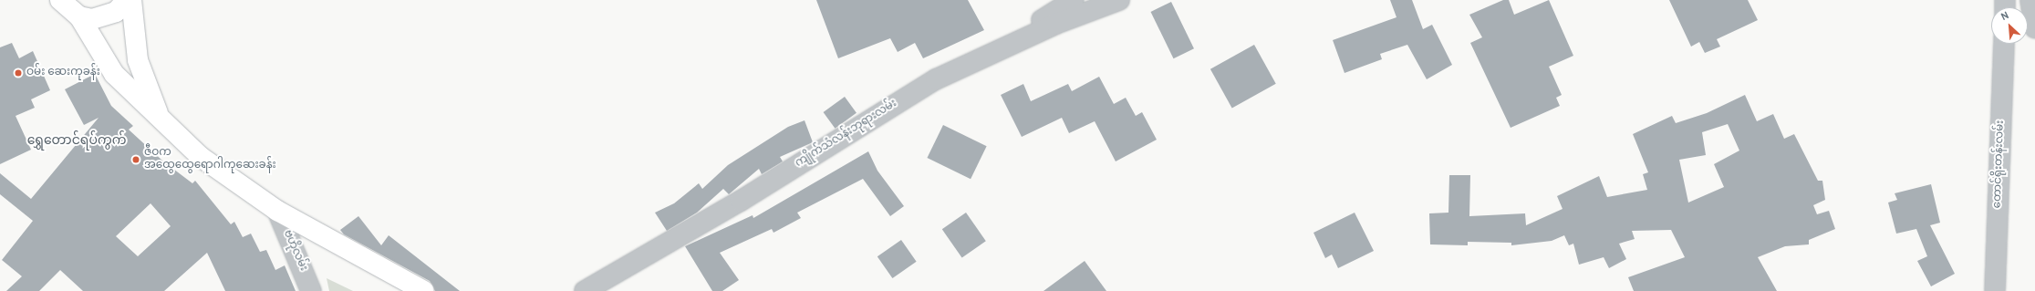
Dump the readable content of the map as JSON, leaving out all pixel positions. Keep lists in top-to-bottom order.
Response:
{
  "streets": {
    "street": ["ကျိုက်သံလန်းဘုရားလမ်း", "တောင်ရိုးတန်းလမ်း", "ဗဟိုလမ်း"]
  },
  "districts": ["ရွှေတောင်ရပ်ကွက်"],
  "places": ["ဝမ်း ဆေးကုခန်း", "ဇီဝက အထွေထွေရောဂါကုဆေးခန်း"],
  "north": "top left"
}
